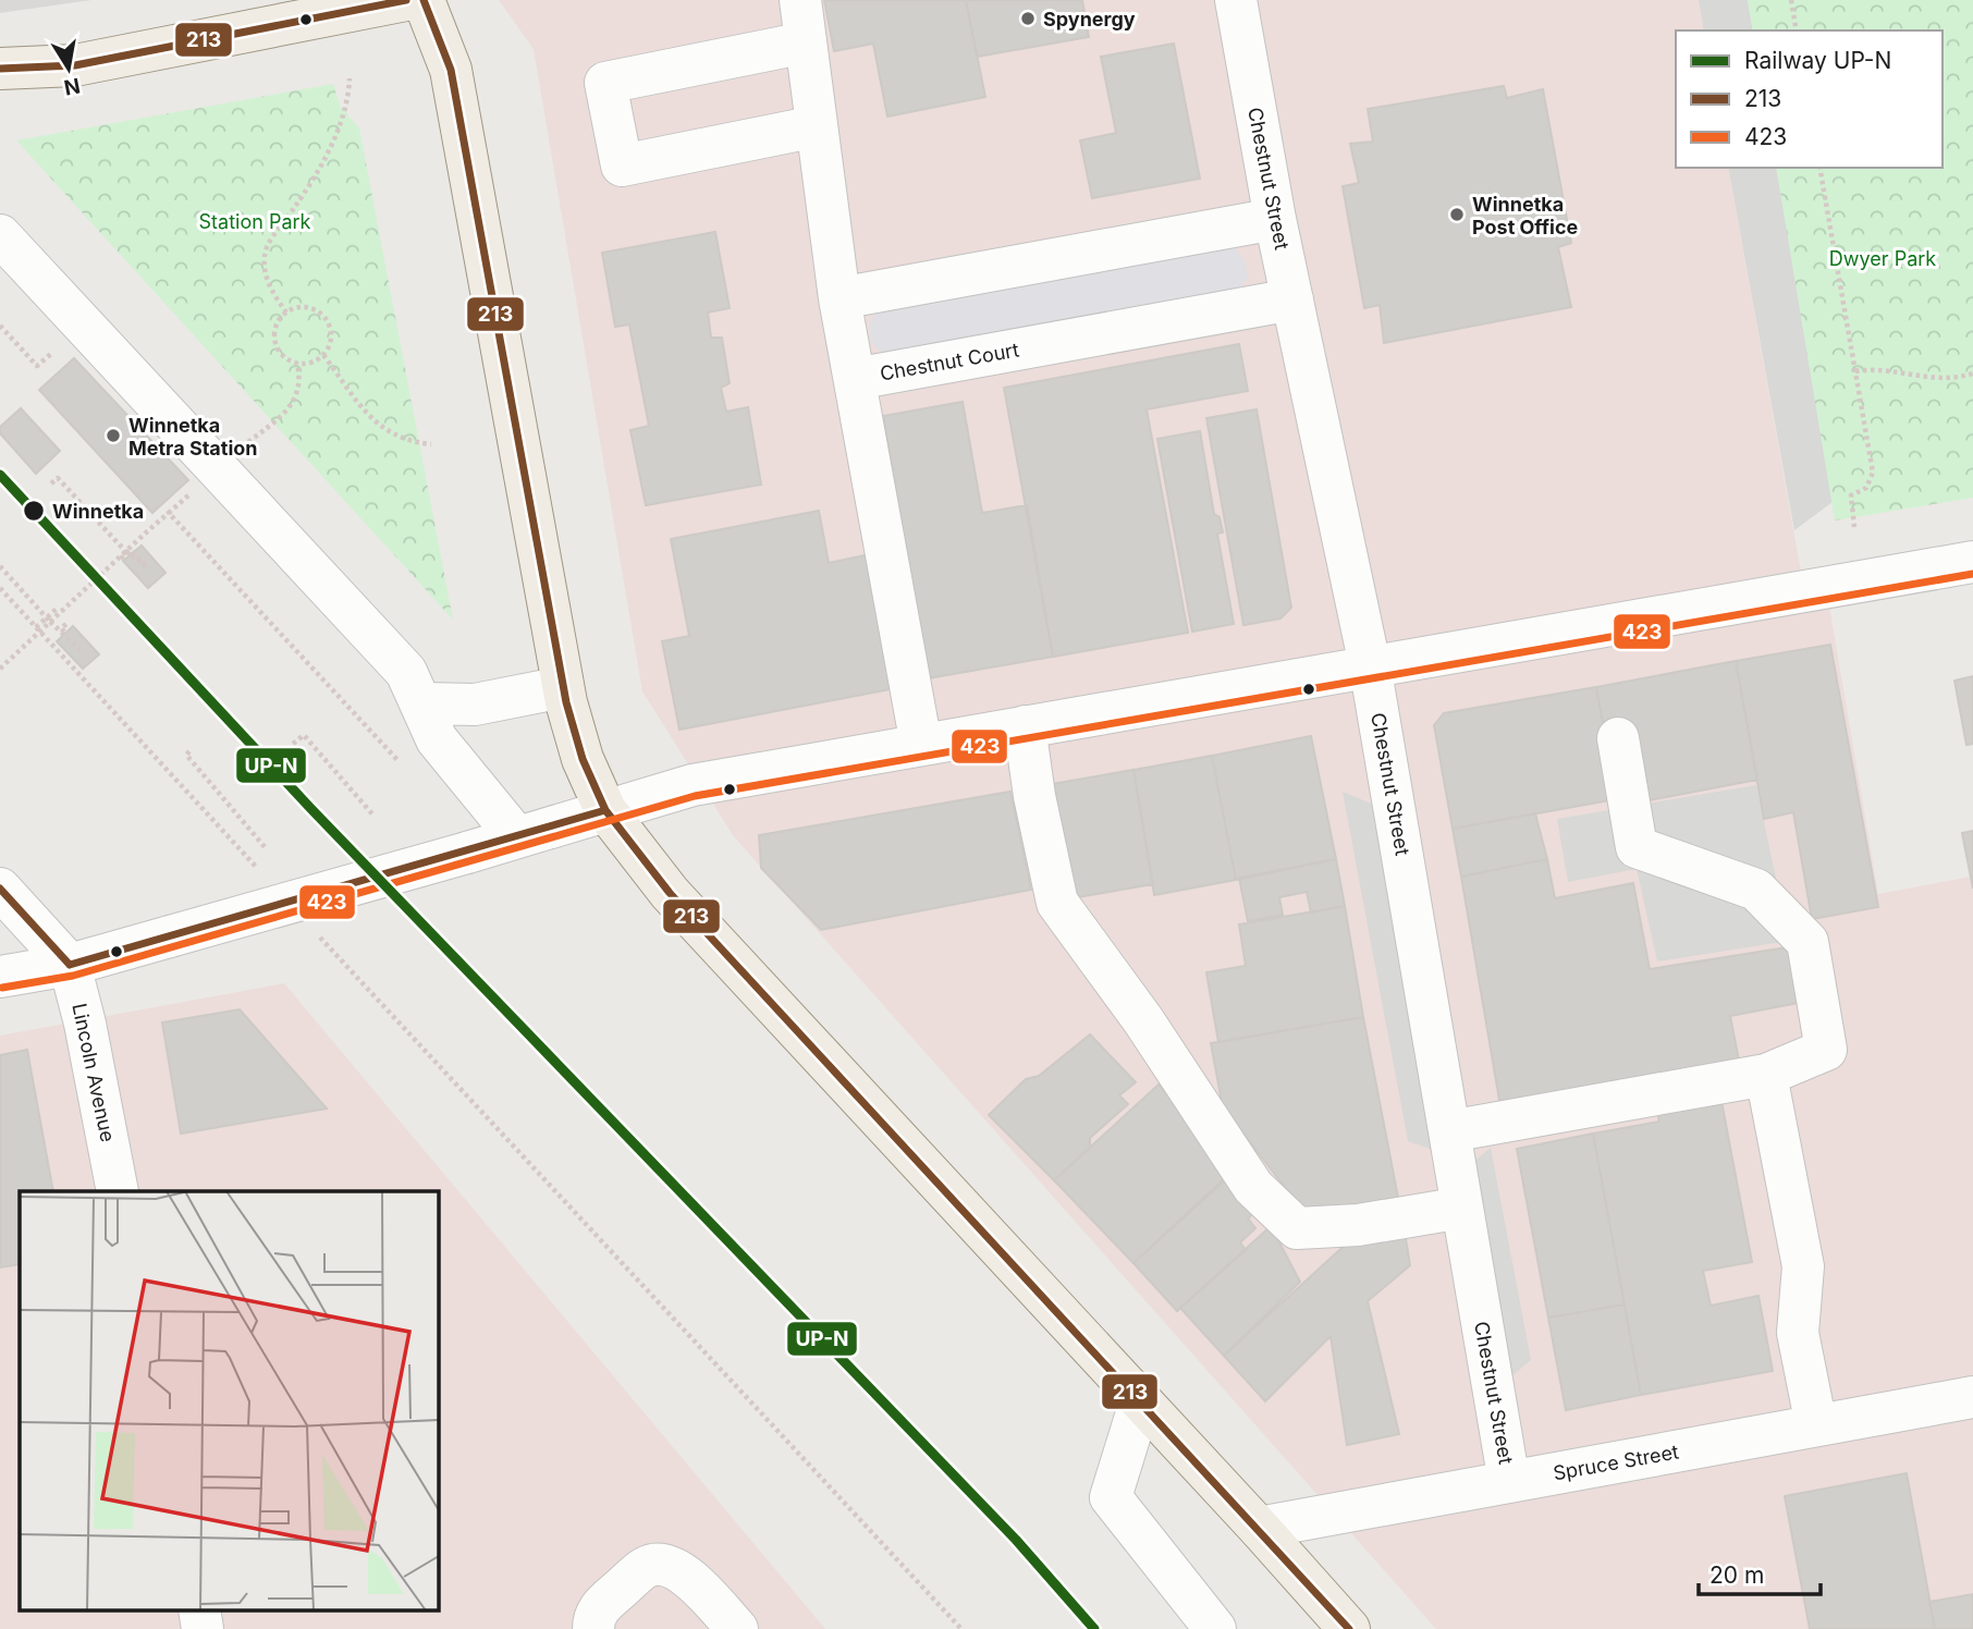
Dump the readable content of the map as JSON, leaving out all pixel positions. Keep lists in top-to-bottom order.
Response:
{
  "streets": {
    "street": [
      "Chestnut Street",
      "Chestnut Court",
      "Lincoln Avenue",
      "Spruce Street"
    ]
  },
  "crossings": [
    ["Chestnut Street", "Chestnut Court"],
    ["Chestnut Street", "Spruce Street"]
  ],
  "parks": ["Station Park", "Dwyer Park"],
  "places": [
    "Spynergy",
    "Winnetka Post Office",
    "Winnetka Metra Station",
    "Winnetka"
  ],
  "lines": ["transit line 213", "rail line UP-N", "transit line 423"],
  "legend": ["Railway UP-N", "213", "423"],
  "scale_bar": "20 m",
  "north": "bottom"
}
